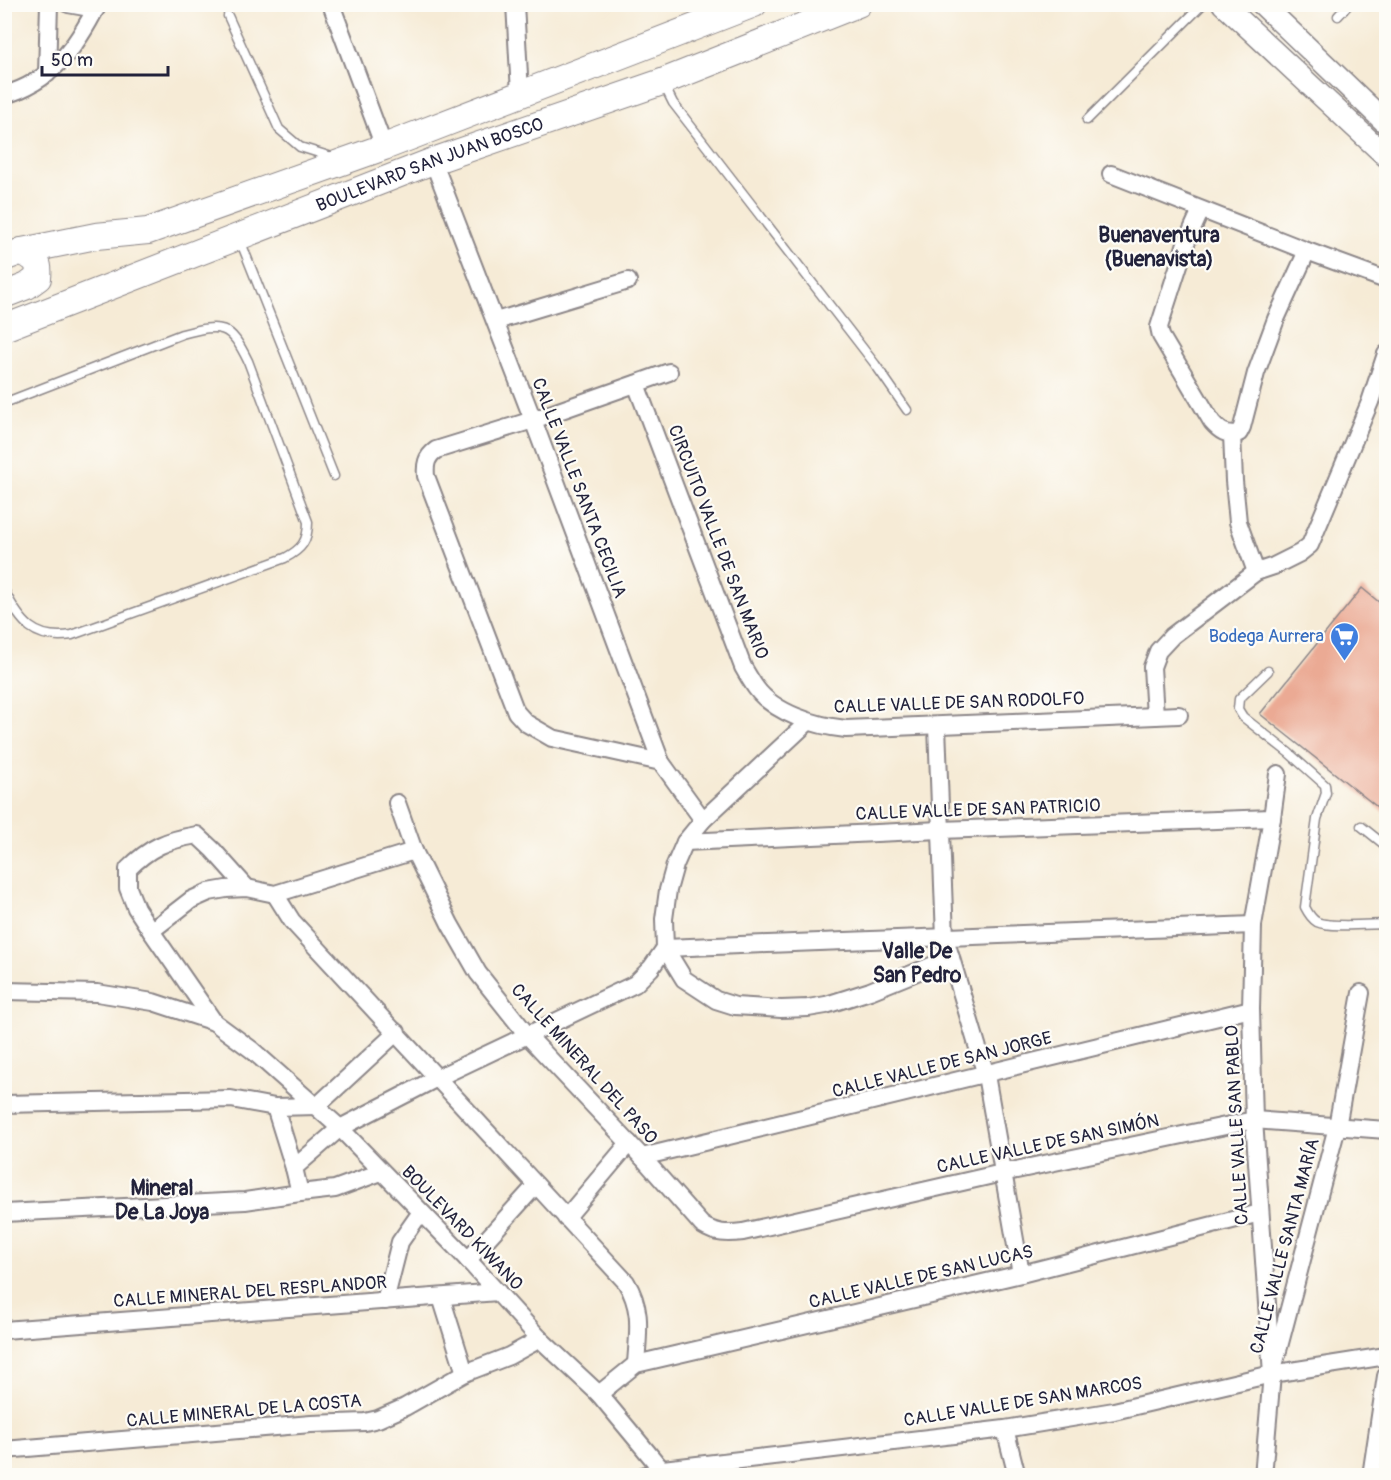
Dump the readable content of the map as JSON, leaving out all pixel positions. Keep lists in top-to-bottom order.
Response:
{
  "streets": {
    "main road": ["BOULEVARD SAN JUAN BOSCO"],
    "street": [
      "CALLE VALLE SANTA CECILIA",
      "CIRCUITO VALLE DE SAN MARIO",
      "CALLE VALLE DE SAN RODOLFO",
      "CALLE VALLE DE SAN PATRICIO",
      "CALLE MINERAL DEL PASO",
      "CALLE VALLE DE SAN JORGE",
      "CALLE VALLE SAN PABLO",
      "CALLE VALLE DE SAN SIMÓN",
      "BOULEVARD KIWANO",
      "CALLE VALLE SANTA MARÍA",
      "CALLE VALLE DE SAN LUCAS",
      "CALLE MINERAL DEL RESPLANDOR",
      "CALLE VALLE DE SAN MARCOS",
      "CALLE MINERAL DE LA COSTA"
    ]
  },
  "crossings": [
    ["BOULEVARD SAN JUAN BOSCO", "CALLE VALLE SANTA CECILIA"],
    ["CALLE VALLE SANTA CECILIA", "CALLE VALLE DE SAN RODOLFO"],
    ["CIRCUITO VALLE DE SAN MARIO", "CALLE VALLE DE SAN RODOLFO"],
    ["CALLE VALLE DE SAN RODOLFO", "CALLE VALLE DE SAN PATRICIO"],
    ["CALLE VALLE DE SAN PATRICIO", "CALLE VALLE SAN PABLO"],
    ["CALLE MINERAL DEL PASO", "CALLE VALLE DE SAN JORGE"],
    ["CALLE MINERAL DEL PASO", "CALLE VALLE DE SAN SIMÓN"],
    ["CALLE VALLE DE SAN JORGE", "CALLE VALLE SAN PABLO"],
    ["CALLE VALLE SAN PABLO", "CALLE VALLE DE SAN SIMÓN"],
    ["CALLE VALLE SAN PABLO", "CALLE VALLE SANTA MARÍA"],
    ["CALLE VALLE SAN PABLO", "CALLE VALLE DE SAN LUCAS"],
    ["CALLE VALLE SAN PABLO", "CALLE VALLE DE SAN MARCOS"],
    ["CALLE VALLE DE SAN SIMÓN", "CALLE VALLE SANTA MARÍA"],
    ["BOULEVARD KIWANO", "CALLE VALLE DE SAN LUCAS"],
    ["BOULEVARD KIWANO", "CALLE MINERAL DEL RESPLANDOR"],
    ["BOULEVARD KIWANO", "CALLE VALLE DE SAN MARCOS"],
    ["BOULEVARD KIWANO", "CALLE MINERAL DE LA COSTA"],
    ["CALLE VALLE SANTA MARÍA", "CALLE VALLE DE SAN MARCOS"]
  ],
  "districts": ["Buenaventura (Buenavista)", "Valle De San Pedro", "Mineral De La Joya"],
  "places": {
    "supermarket": ["Bodega Aurrera"]
  },
  "scale_bar": "50 m"
}
